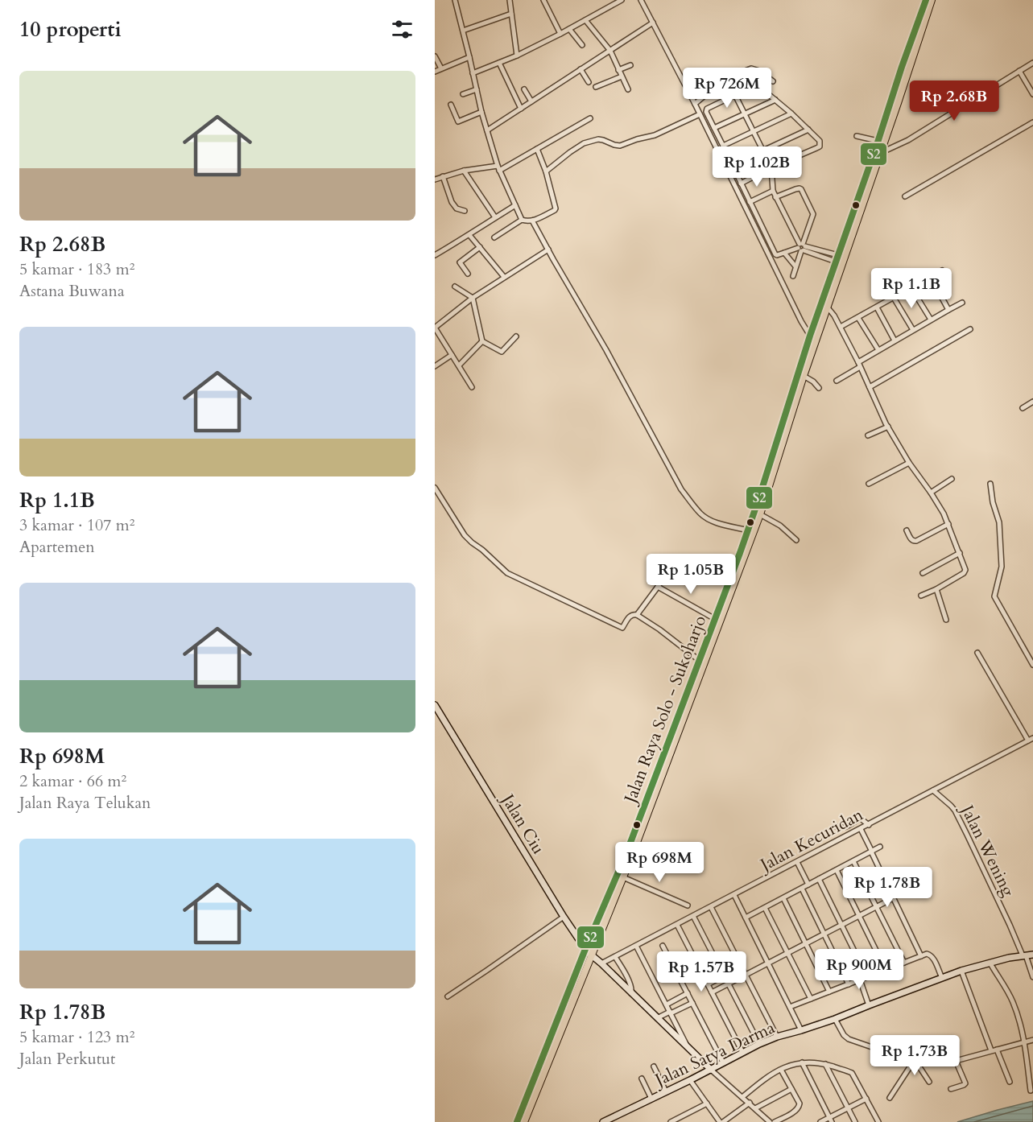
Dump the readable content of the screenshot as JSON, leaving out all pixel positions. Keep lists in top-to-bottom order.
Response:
{
  "streets": {
    "main road": ["Jalan Raya Solo - Sukoharjo", "Jalan Ciu", "Jalan Satya Darma"],
    "street": ["Jalan Kecuridan", "Jalan Wening"]
  },
  "crossings": [
    ["Jalan Ciu", "Jalan Kecuridan"],
    ["Jalan Ciu", "Jalan Satya Darma"],
    ["Jalan Kecuridan", "Jalan Wening"],
    ["Jalan Wening", "Jalan Satya Darma"]
  ],
  "lines": ["transit line S2"],
  "page": {
    "heading": "10 properti",
    "list": [
      {
        "name": "Rp 2.68B",
        "note": "5 kamar · 183 m² · Astana Buwana"
      },
      {
        "name": "Rp 1.1B",
        "note": "3 kamar · 107 m² · Apartemen"
      },
      {
        "name": "Rp 698M",
        "note": "2 kamar · 66 m² · Jalan Raya Telukan"
      },
      {
        "name": "Rp 1.78B",
        "note": "5 kamar · 123 m² · Jalan Perkutut"
      }
    ],
    "price": [
      "Rp 726M",
      "Rp 2.68B",
      "Rp 1.02B",
      "Rp 1.1B",
      "Rp 1.05B",
      "Rp 698M",
      "Rp 1.78B",
      "Rp 900M",
      "Rp 1.57B",
      "Rp 1.73B"
    ]
  }
}
